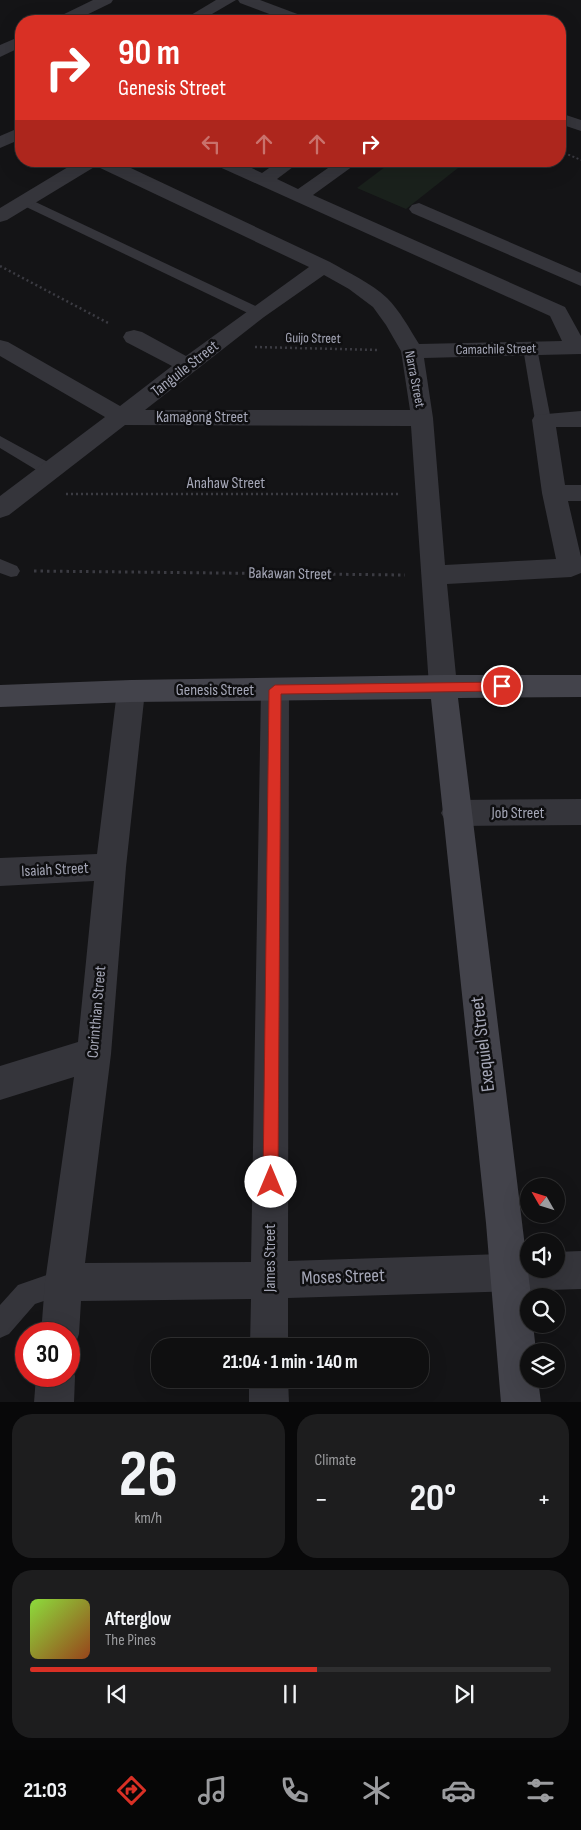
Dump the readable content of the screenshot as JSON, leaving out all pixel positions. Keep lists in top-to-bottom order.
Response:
{
  "streets": {
    "street": [
      "Camachile Street",
      "Tanguile Street",
      "Narra Street",
      "Kamagong Street",
      "Genesis Street",
      "Job Street",
      "Isaiah Street",
      "Corinthian Street",
      "Exequiel Street",
      "James Street",
      "Moses Street"
    ],
    "path": ["Guijo Street", "Anahaw Street", "Bakawan Street"]
  },
  "crossings": [
    ["Guijo Street", "Camachile Street"],
    ["Guijo Street", "Tanguile Street"],
    ["Guijo Street", "Narra Street"],
    ["Camachile Street", "Narra Street"],
    ["Tanguile Street", "Narra Street"],
    ["Tanguile Street", "Kamagong Street"],
    ["Tanguile Street", "Anahaw Street"],
    ["Narra Street", "Kamagong Street"],
    ["Narra Street", "Anahaw Street"],
    ["Narra Street", "Bakawan Street"],
    ["Narra Street", "Genesis Street"],
    ["Narra Street", "Exequiel Street"],
    ["Genesis Street", "Corinthian Street"],
    ["Genesis Street", "Exequiel Street"],
    ["Genesis Street", "James Street"],
    ["Job Street", "Exequiel Street"],
    ["Isaiah Street", "Corinthian Street"],
    ["Corinthian Street", "Moses Street"],
    ["Exequiel Street", "Moses Street"],
    ["James Street", "Moses Street"]
  ],
  "north": "top left",
  "page": {
    "turn": ["90 m", "Genesis Street"],
    "limit": "30",
    "trip": "21:04 · 1 min · 140 m",
    "tile": [
      ["26", "km/h"],
      "Climate"
    ],
    "heat": ["−", "20°", "+"],
    "song": ["Afterglow", "The Pines"],
    "tabs": "21:03"
  }
}
